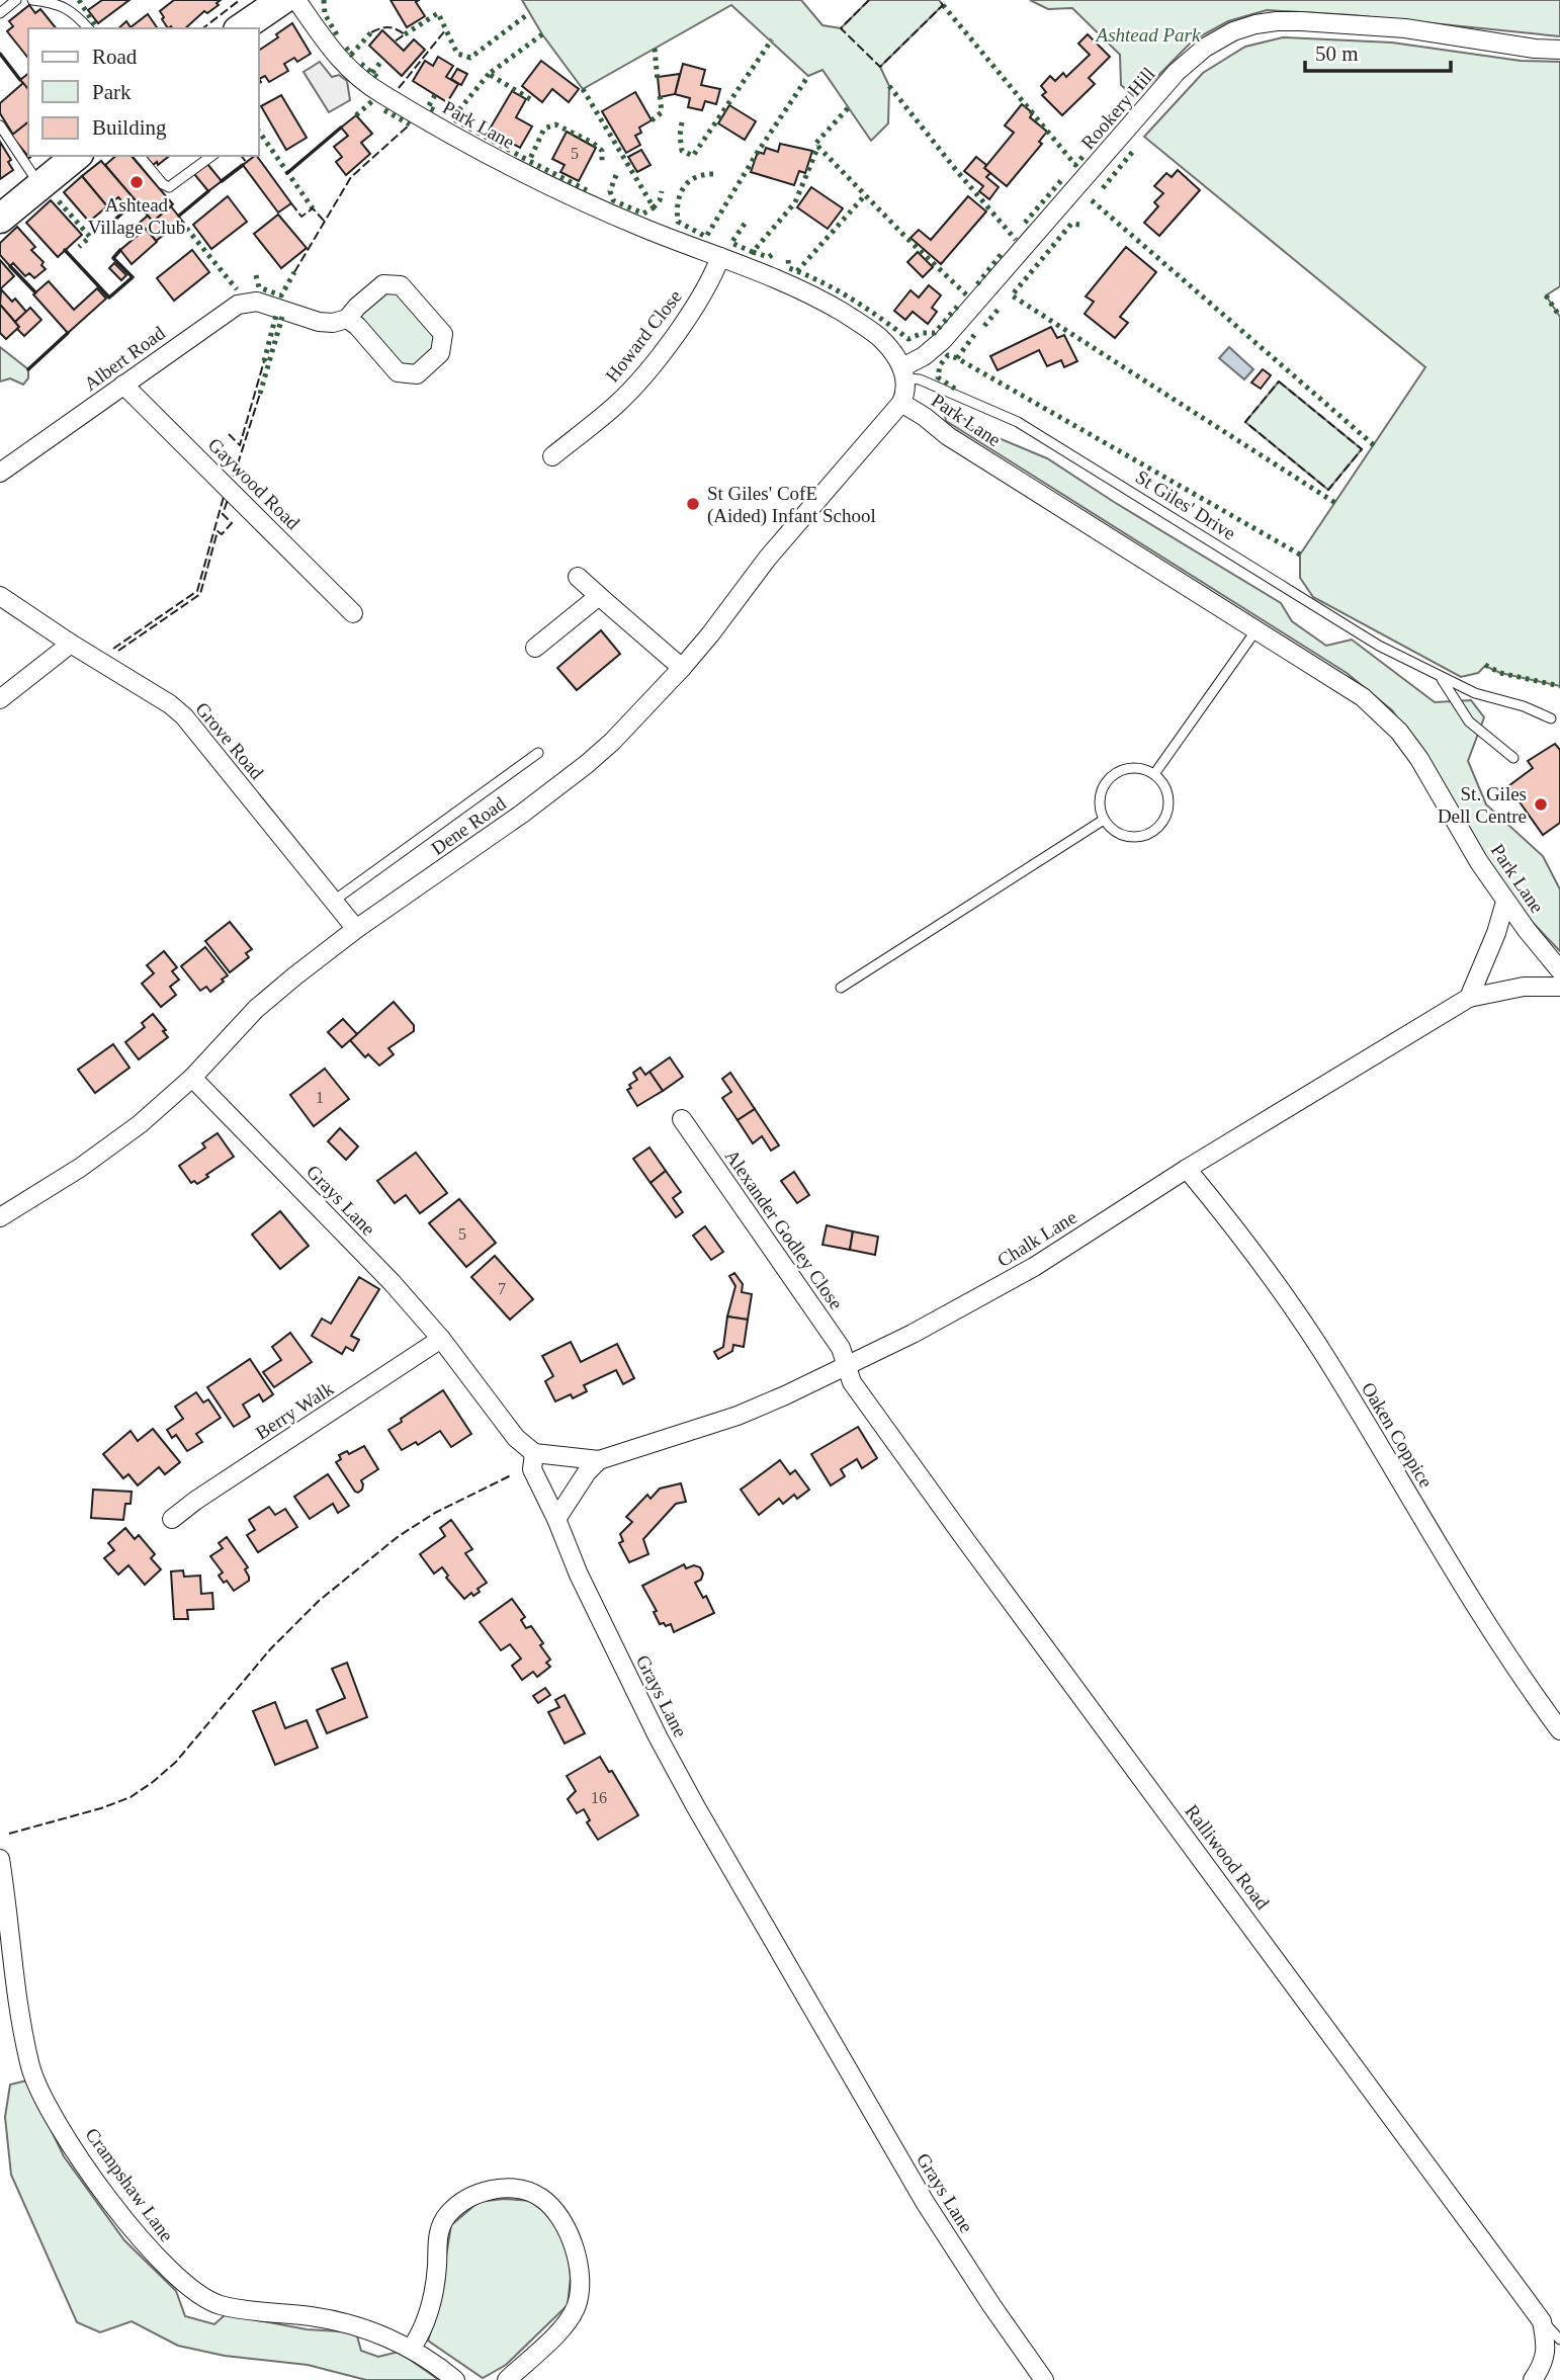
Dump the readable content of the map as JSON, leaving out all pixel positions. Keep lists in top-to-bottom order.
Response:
{
  "streets": {
    "street": [
      "Rookery Hill",
      "Park Lane",
      "Howard Close",
      "Albert Road",
      "Gaywood Road",
      "Grove Road",
      "Dene Road",
      "Grays Lane",
      "Alexander Godley Close",
      "Chalk Lane",
      "Berry Walk",
      "Oaken Coppice",
      "Ralliwood Road",
      "Crampshaw Lane"
    ],
    "lane": ["St Giles' Drive"]
  },
  "crossings": [
    ["Rookery Hill", "Park Lane"],
    ["Rookery Hill", "St Giles' Drive"],
    ["Park Lane", "Howard Close"],
    ["Park Lane", "St Giles' Drive"],
    ["Park Lane", "Dene Road"],
    ["Albert Road", "Gaywood Road"],
    ["Grove Road", "Dene Road"],
    ["Dene Road", "Grays Lane"],
    ["Grays Lane", "Chalk Lane"],
    ["Grays Lane", "Berry Walk"],
    ["Alexander Godley Close", "Chalk Lane"],
    ["Alexander Godley Close", "Ralliwood Road"],
    ["Chalk Lane", "Oaken Coppice"],
    ["Chalk Lane", "Ralliwood Road"]
  ],
  "parks": ["Ashtead Park"],
  "places": ["Ashtead Village Club", "St Giles' CofE (Aided) Infant School", "St. Giles Dell Centre"],
  "house_numbers": [
    "5",
    "1",
    "5",
    "7",
    "16"
  ],
  "legend": ["Road", "Park", "Building"],
  "scale_bar": "50 m"
}
